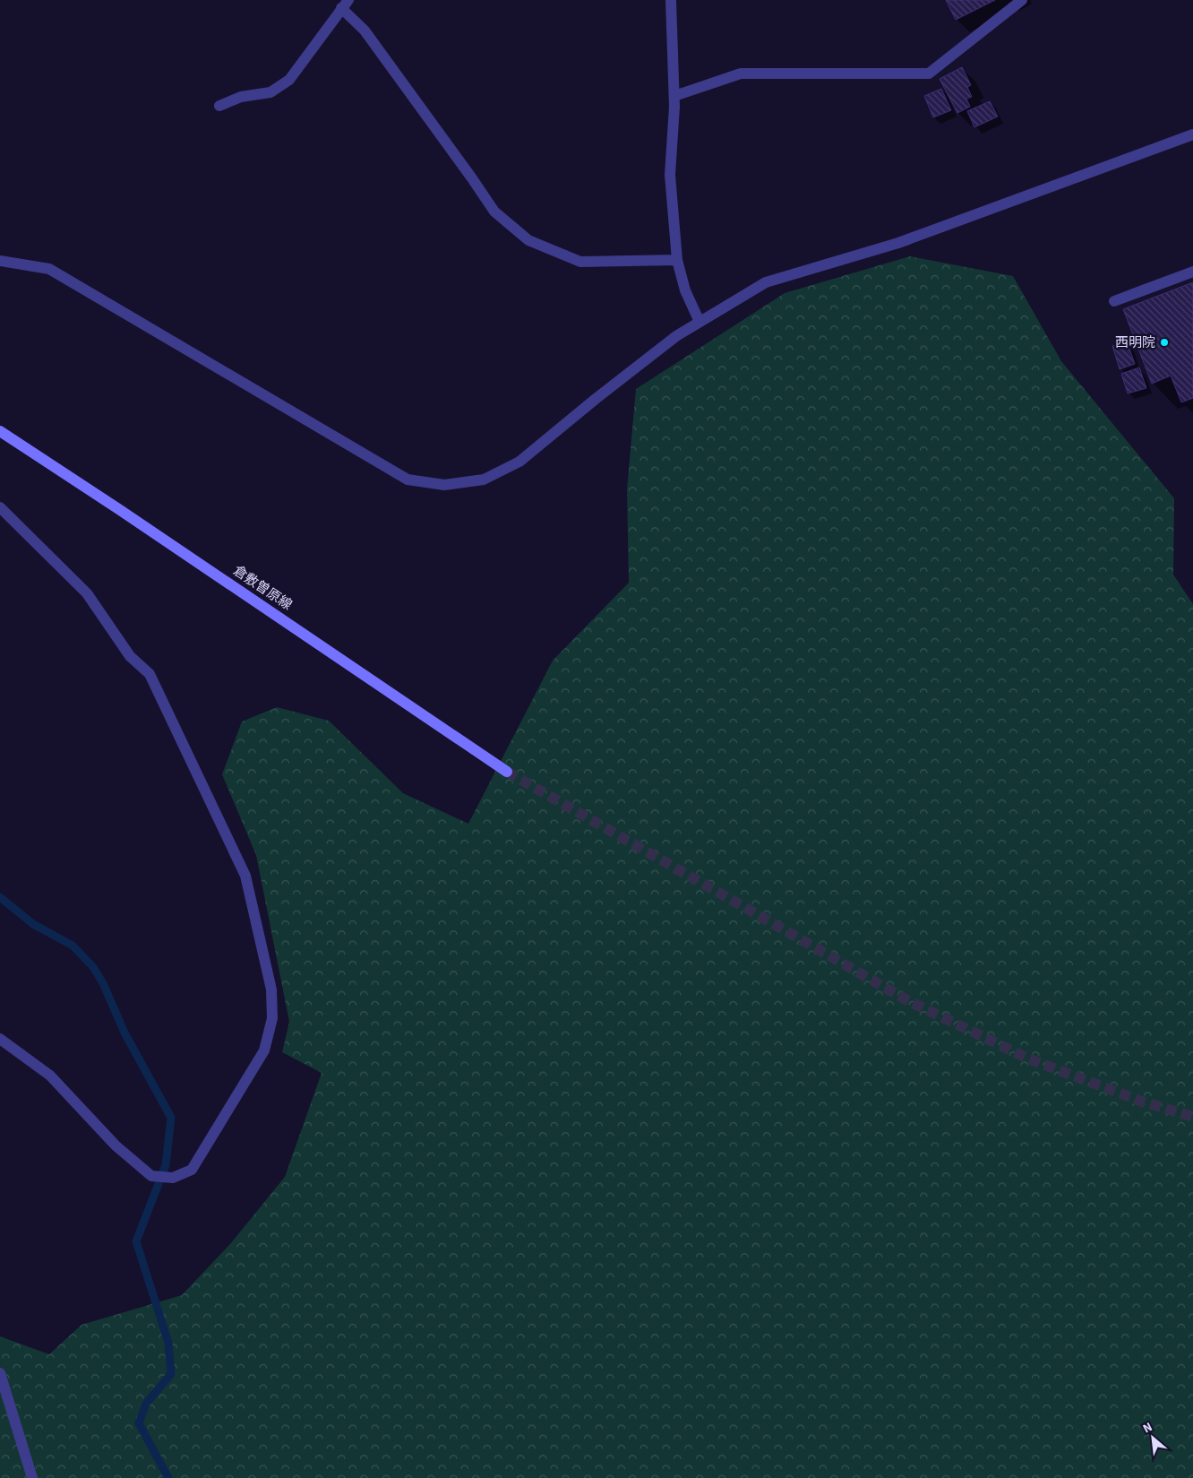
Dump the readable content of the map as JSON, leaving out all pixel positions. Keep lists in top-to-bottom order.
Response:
{
  "streets": {
    "street": ["倉敷曽原線"]
  },
  "places": ["西明院"],
  "north": "top left"
}
